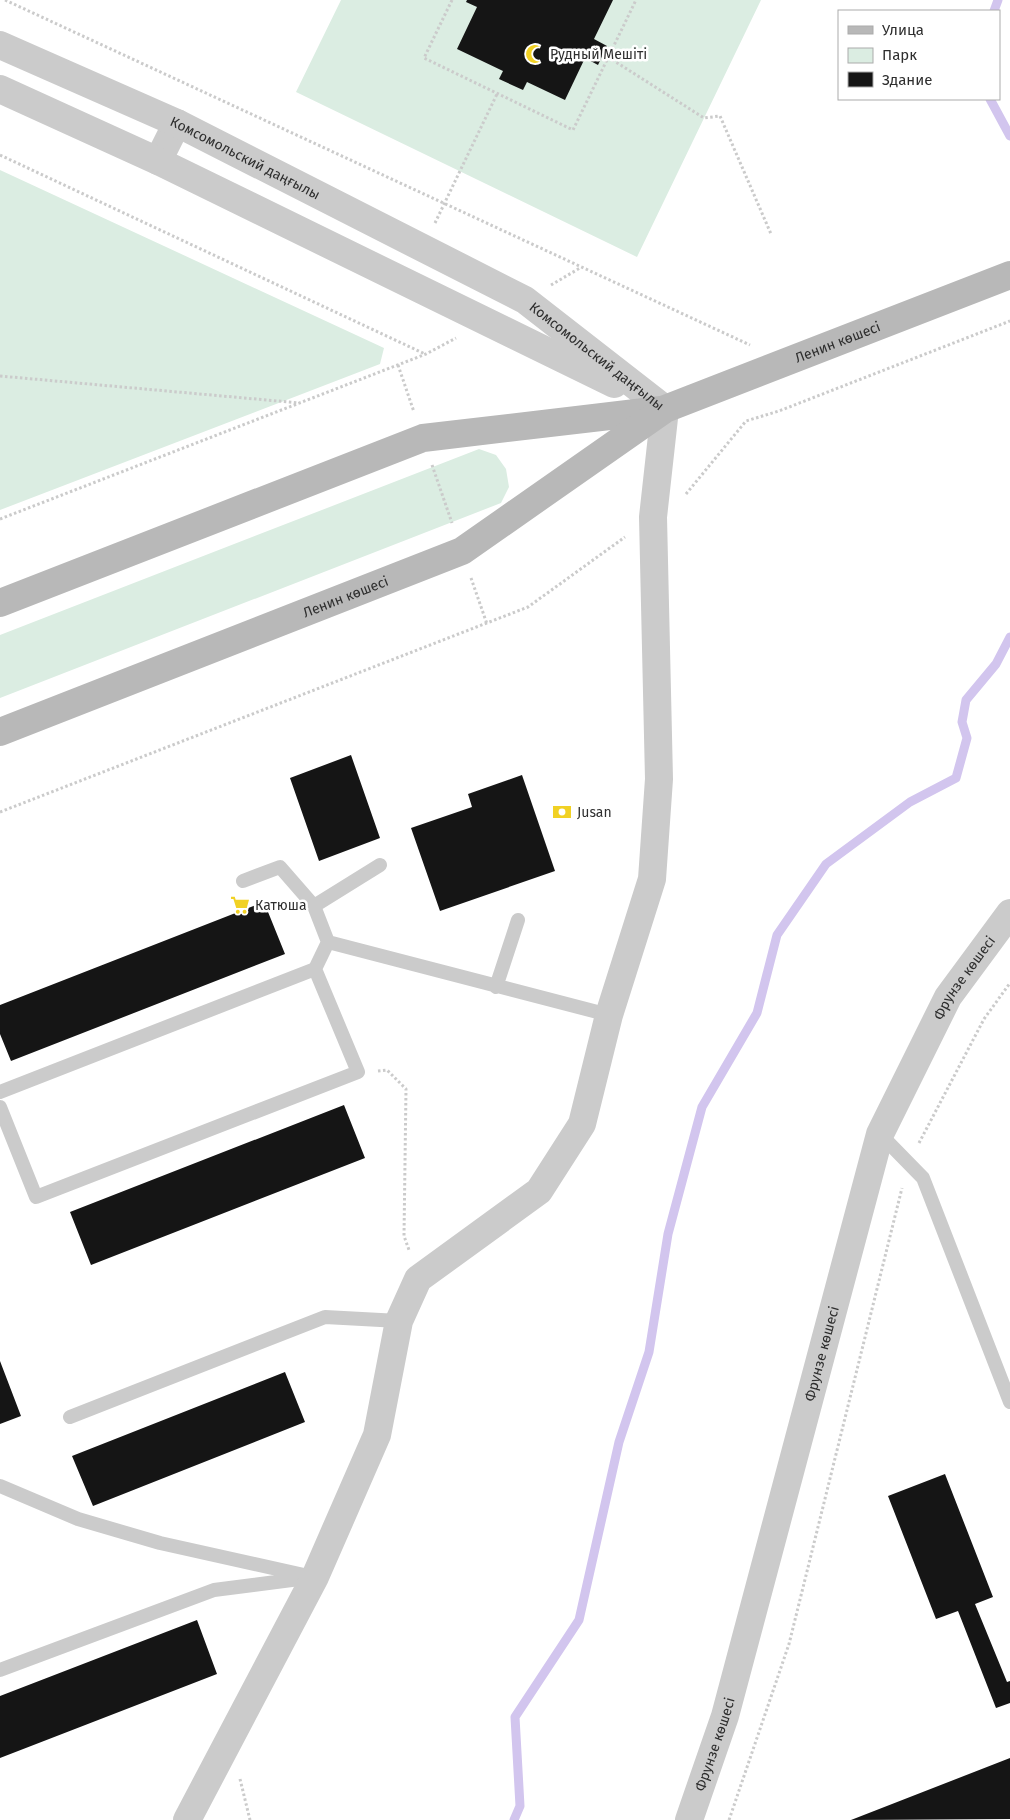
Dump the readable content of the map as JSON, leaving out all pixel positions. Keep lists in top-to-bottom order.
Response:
{
  "streets": {
    "main road": ["Ленин көшесі"],
    "street": ["Комсомольский даңғылы", "Фрунзе көшесі"]
  },
  "crossings": [
    ["Комсомольский даңғылы", "Ленин көшесі"]
  ],
  "places": {
    "mosque": ["Рудный Мешіті"],
    "bank": ["Jusan"],
    "supermarket": ["Катюша"]
  },
  "legend": ["Улица", "Парк", "Здание"]
}
